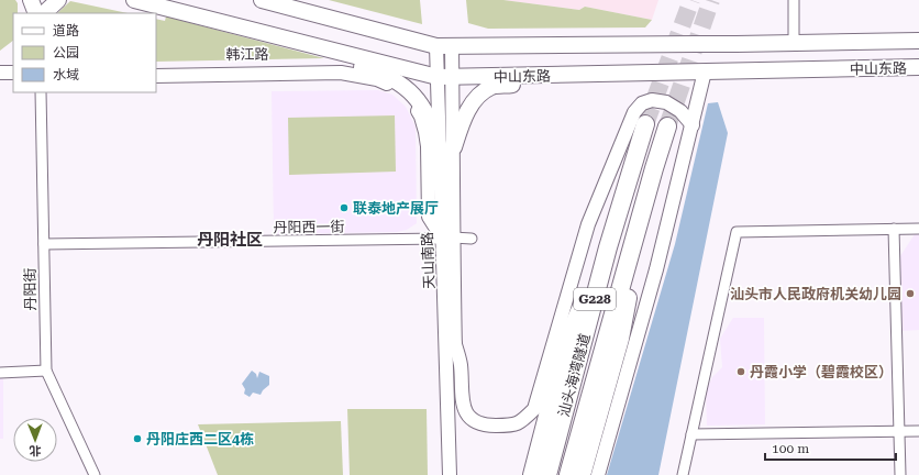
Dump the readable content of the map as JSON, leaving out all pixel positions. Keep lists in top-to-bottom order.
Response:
{
  "streets": {
    "highway": ["G228", "汕头海湾隧道"],
    "main road": ["韩江路", "中山东路", "天山南路"],
    "street": ["丹阳西一街", "丹阳街"]
  },
  "crossings": [
    ["中山东路", "天山南路"],
    ["丹阳西一街", "天山南路"],
    ["丹阳西一街", "丹阳街"]
  ],
  "districts": ["丹阳社区"],
  "places": [
    "联泰地产展厅",
    "汕头市人民政府机关幼儿园",
    "丹霞小学（碧霞校区）",
    "丹阳庄西二区4栋"
  ],
  "legend": ["道路", "公园", "水域"],
  "scale_bar": "100 m",
  "north": "bottom"
}
